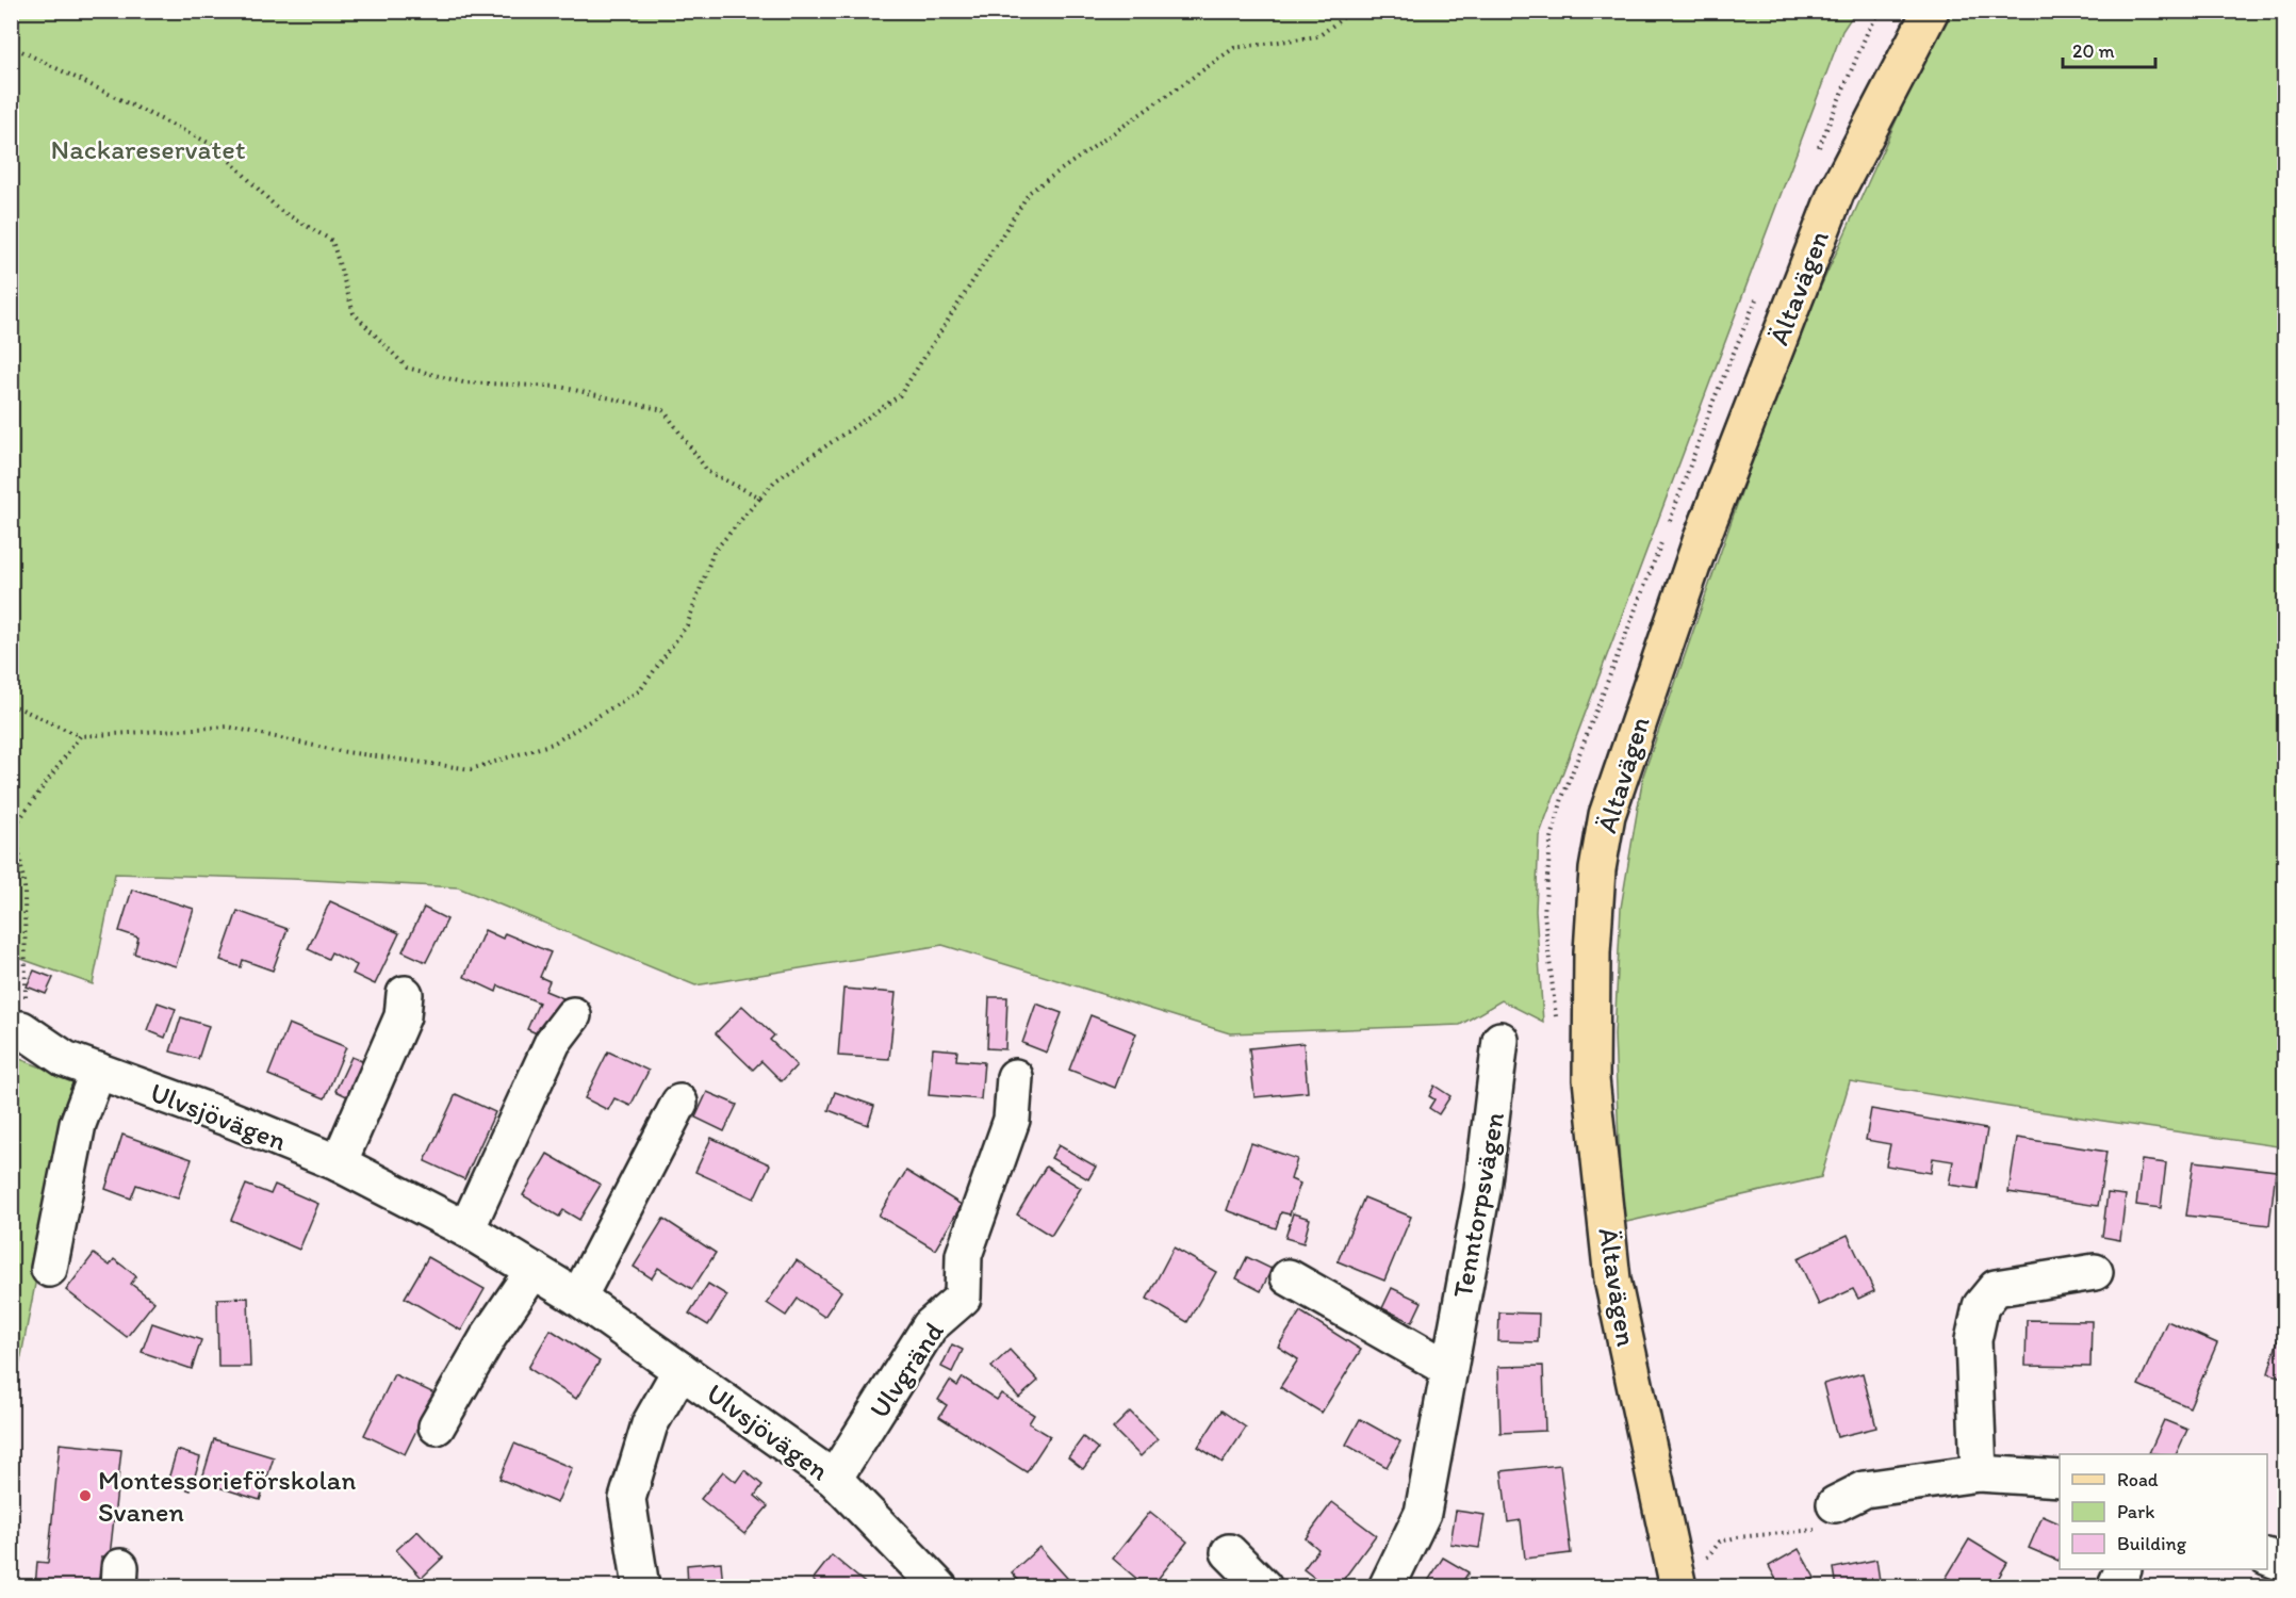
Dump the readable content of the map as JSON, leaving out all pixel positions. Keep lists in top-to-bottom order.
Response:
{
  "streets": {
    "main road": ["Ältavägen"],
    "street": ["Ulvsjövägen", "Tenntorpsvägen", "Ulvgränd"]
  },
  "crossings": [
    ["Ulvsjövägen", "Ulvgränd"]
  ],
  "parks": ["Nackareservatet"],
  "places": ["Montessorieförskolan Svanen"],
  "legend": ["Road", "Park", "Building"],
  "scale_bar": "20 m"
}
